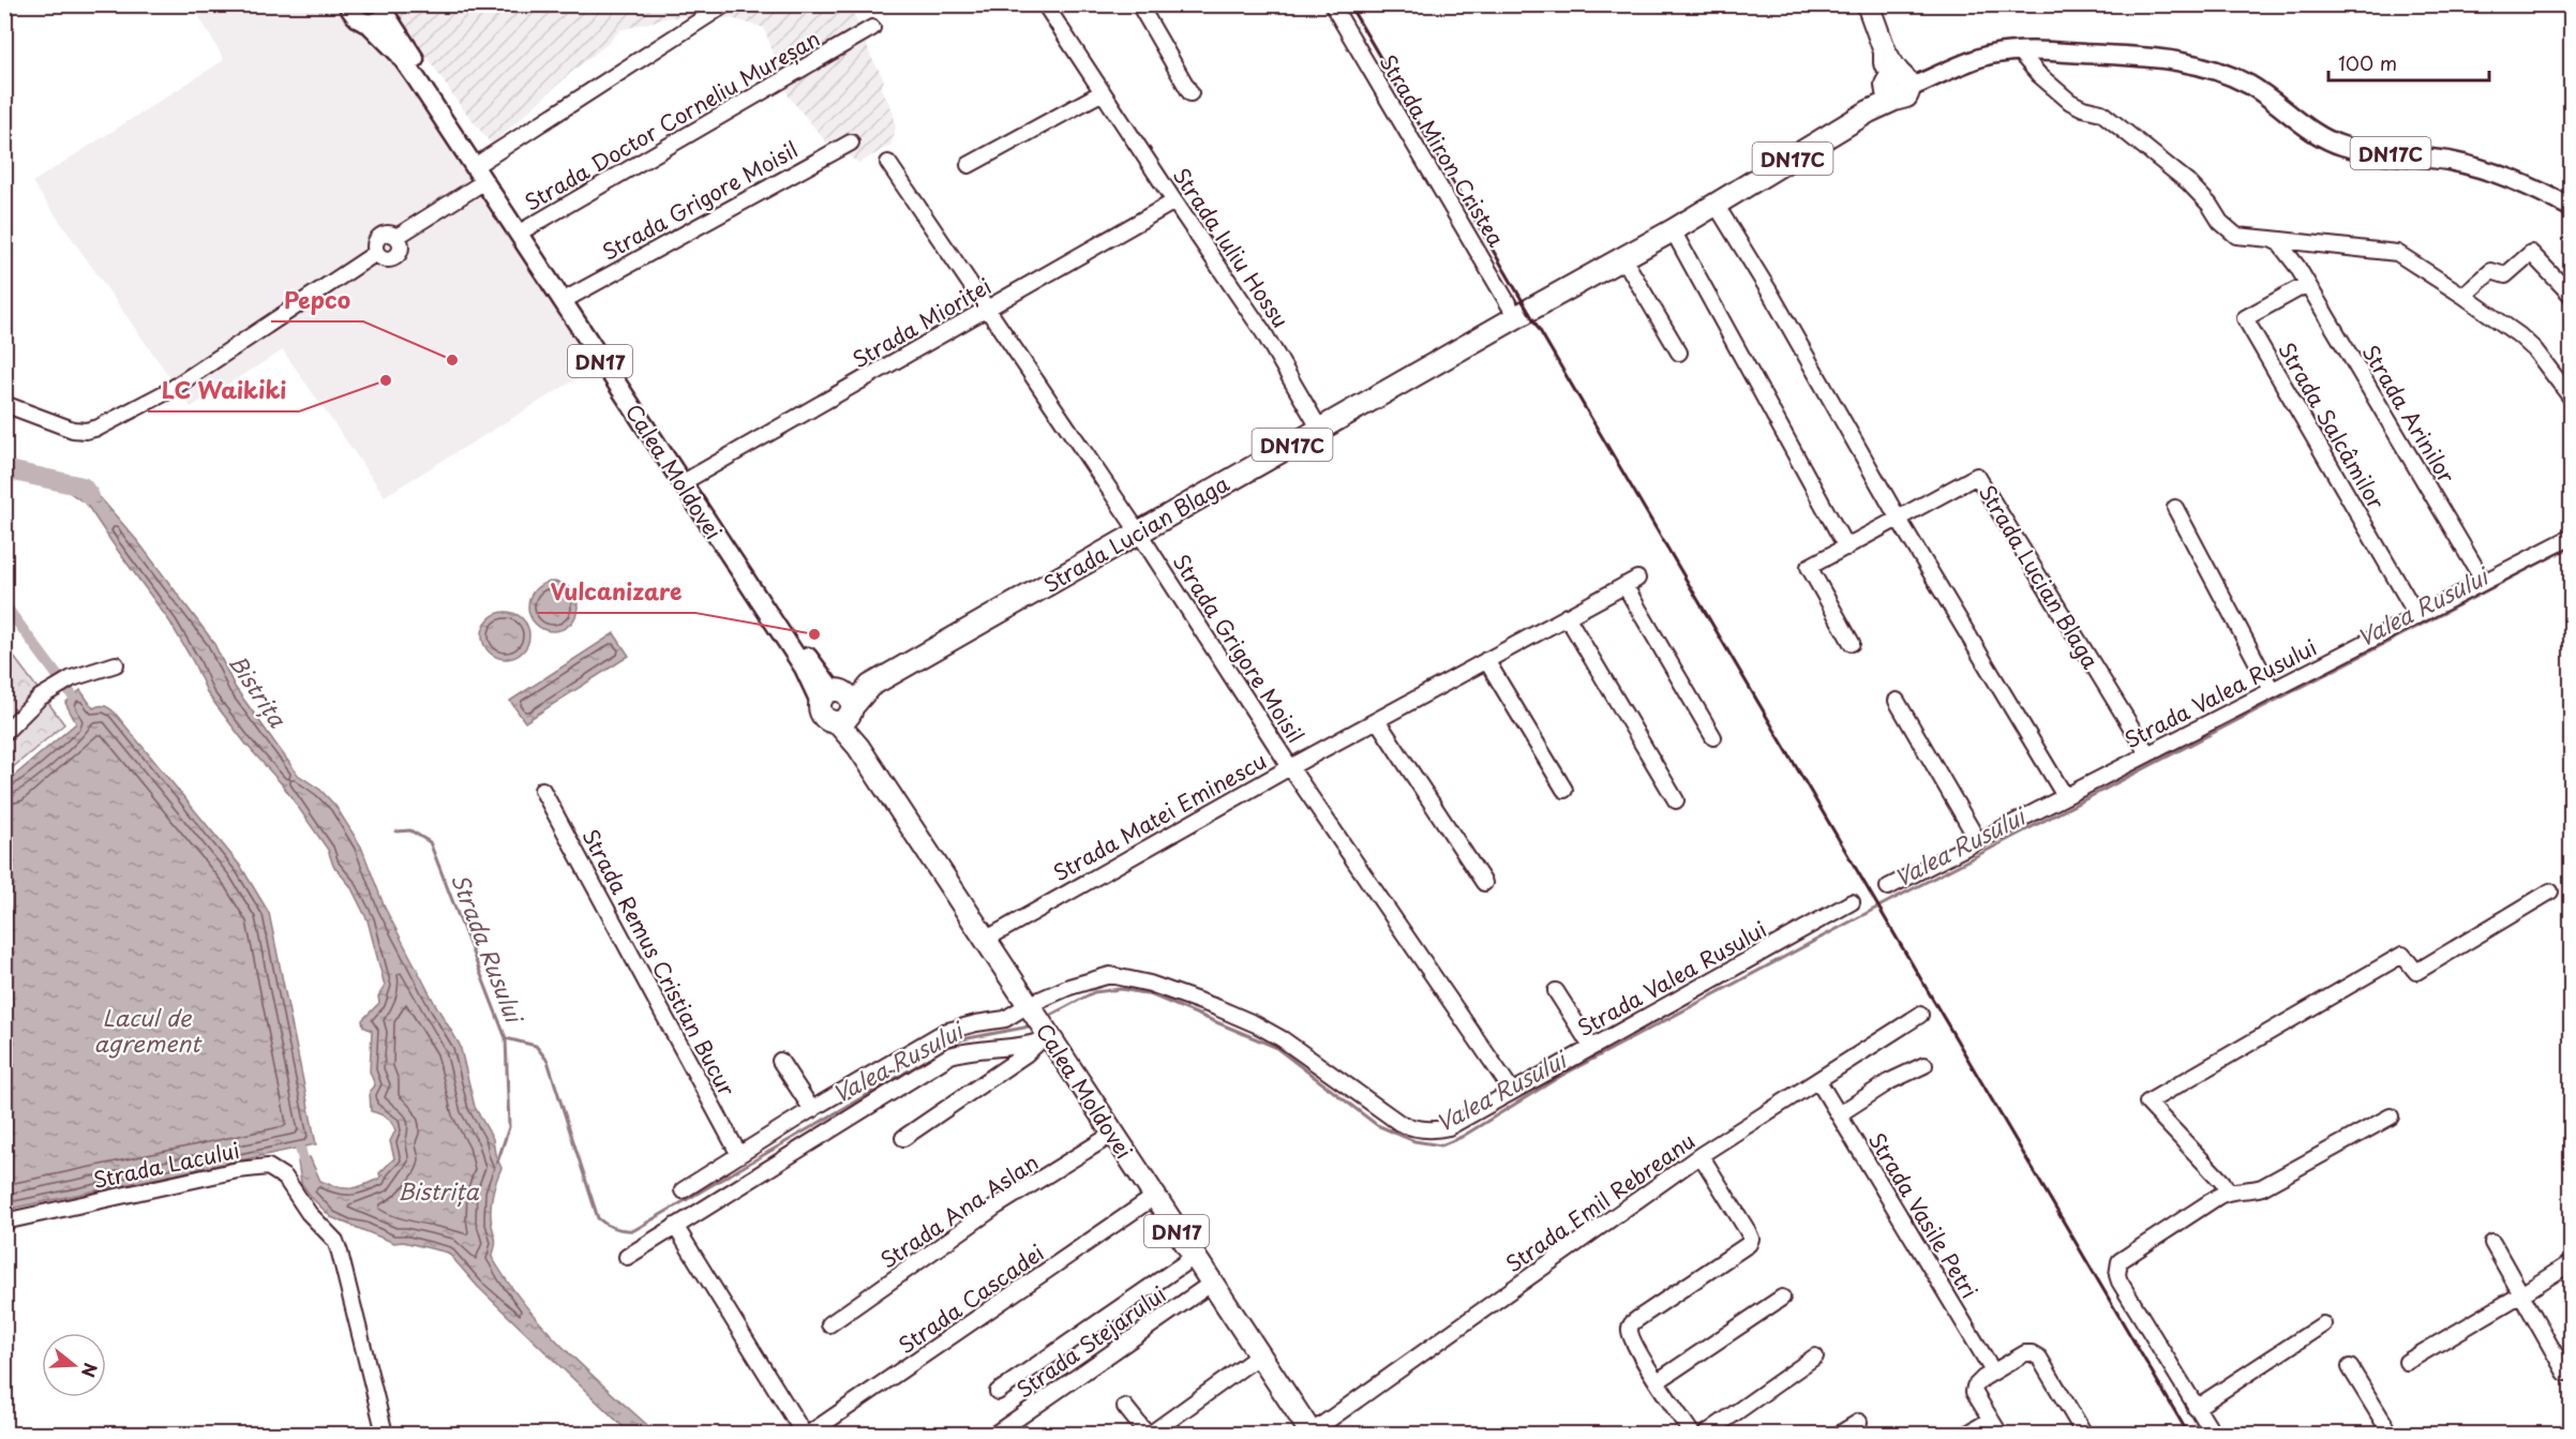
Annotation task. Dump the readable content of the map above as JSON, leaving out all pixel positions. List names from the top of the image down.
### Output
{
  "streets": {
    "highway": [
      "DN17C",
      "DN17",
      "Calea Moldovei",
      "Strada Lucian Blaga"
    ],
    "street": [
      "Strada Doctor Corneliu Mureșan",
      "Strada Miron Cristea",
      "Strada Grigore Moisil",
      "Strada Iuliu Hossu",
      "Strada Mioriței",
      "Strada Arinilor",
      "Strada Salcâmilor",
      "Strada Valea Rusului",
      "Strada Matei Eminescu",
      "Strada Remus Cristian Bucur",
      "Strada Lacului",
      "Strada Emil Rebreanu",
      "Strada Ana Aslan",
      "Strada Vasile Petri",
      "Strada Cascadei",
      "Strada Stejarului"
    ]
  },
  "crossings": [
    ["Strada Doctor Corneliu Mureșan", "Calea Moldovei"],
    ["Strada Miron Cristea", "Strada Lucian Blaga"],
    ["DN17C", "Strada Lucian Blaga"],
    ["Strada Grigore Moisil", "Strada Mioriței"],
    ["Strada Grigore Moisil", "Calea Moldovei"],
    ["Strada Grigore Moisil", "Strada Lucian Blaga"],
    ["Strada Grigore Moisil", "Strada Valea Rusului"],
    ["Strada Grigore Moisil", "Strada Matei Eminescu"],
    ["Strada Iuliu Hossu", "Strada Mioriței"],
    ["Strada Iuliu Hossu", "Strada Lucian Blaga"],
    ["Strada Mioriței", "Calea Moldovei"],
    ["Strada Arinilor", "Strada Salcâmilor"],
    ["Strada Arinilor", "Strada Valea Rusului"],
    ["Strada Salcâmilor", "Strada Valea Rusului"],
    ["Calea Moldovei", "Strada Lucian Blaga"],
    ["Calea Moldovei", "Strada Valea Rusului"],
    ["Calea Moldovei", "Strada Matei Eminescu"],
    ["Calea Moldovei", "Strada Emil Rebreanu"],
    ["Calea Moldovei", "Strada Ana Aslan"],
    ["Calea Moldovei", "Strada Cascadei"],
    ["Calea Moldovei", "Strada Stejarului"],
    ["Strada Lucian Blaga", "Strada Valea Rusului"],
    ["Strada Emil Rebreanu", "Strada Vasile Petri"]
  ],
  "water": [
    "Valea Rusului",
    "Bistrița",
    "Strada Rusului",
    "Lacul de agrement"
  ],
  "places": ["Pepco", "LC Waikiki", "Vulcanizare"],
  "scale_bar": "100 m",
  "north": "right"
}
